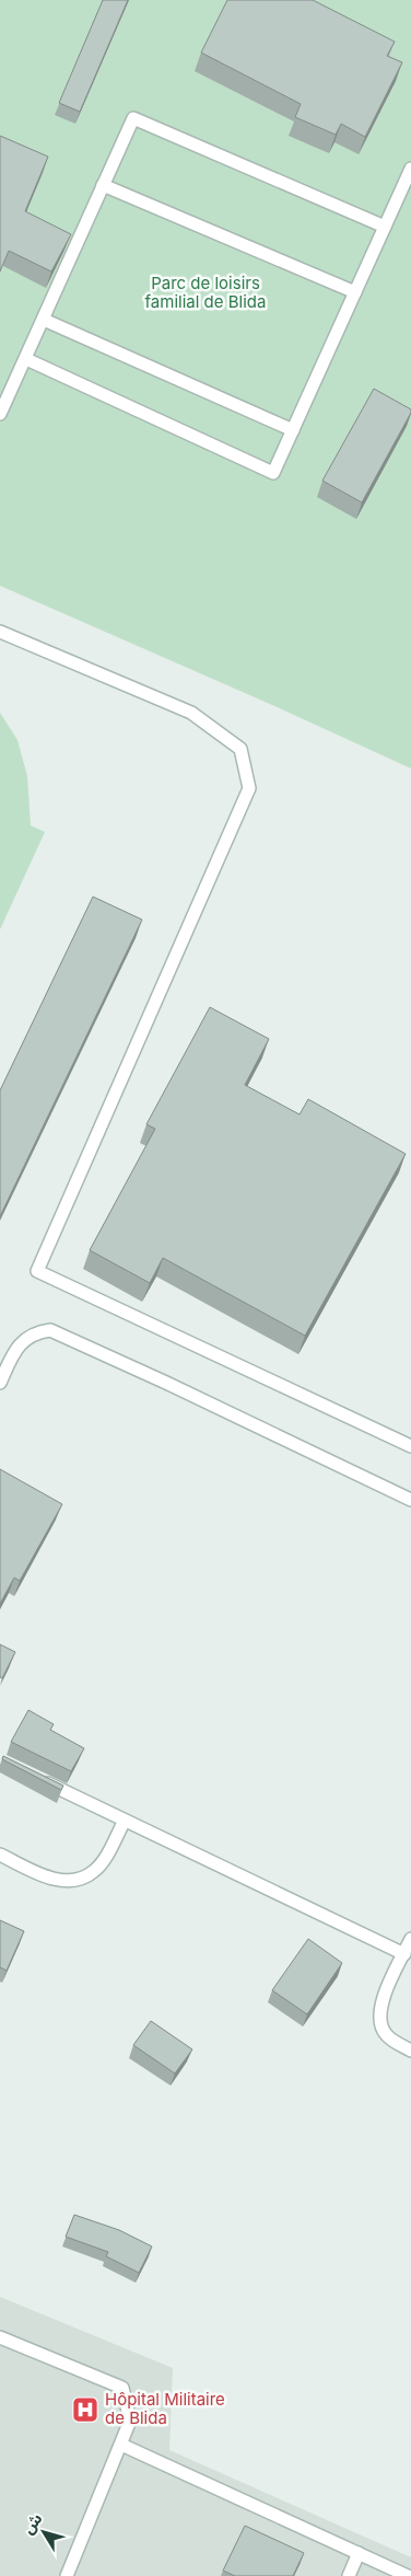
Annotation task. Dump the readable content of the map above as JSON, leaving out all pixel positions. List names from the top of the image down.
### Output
{
  "parks": ["Parc de loisirs familial de Blida"],
  "places": {
    "hospital": ["Hôpital Militaire de Blida"]
  },
  "north": "top left"
}
